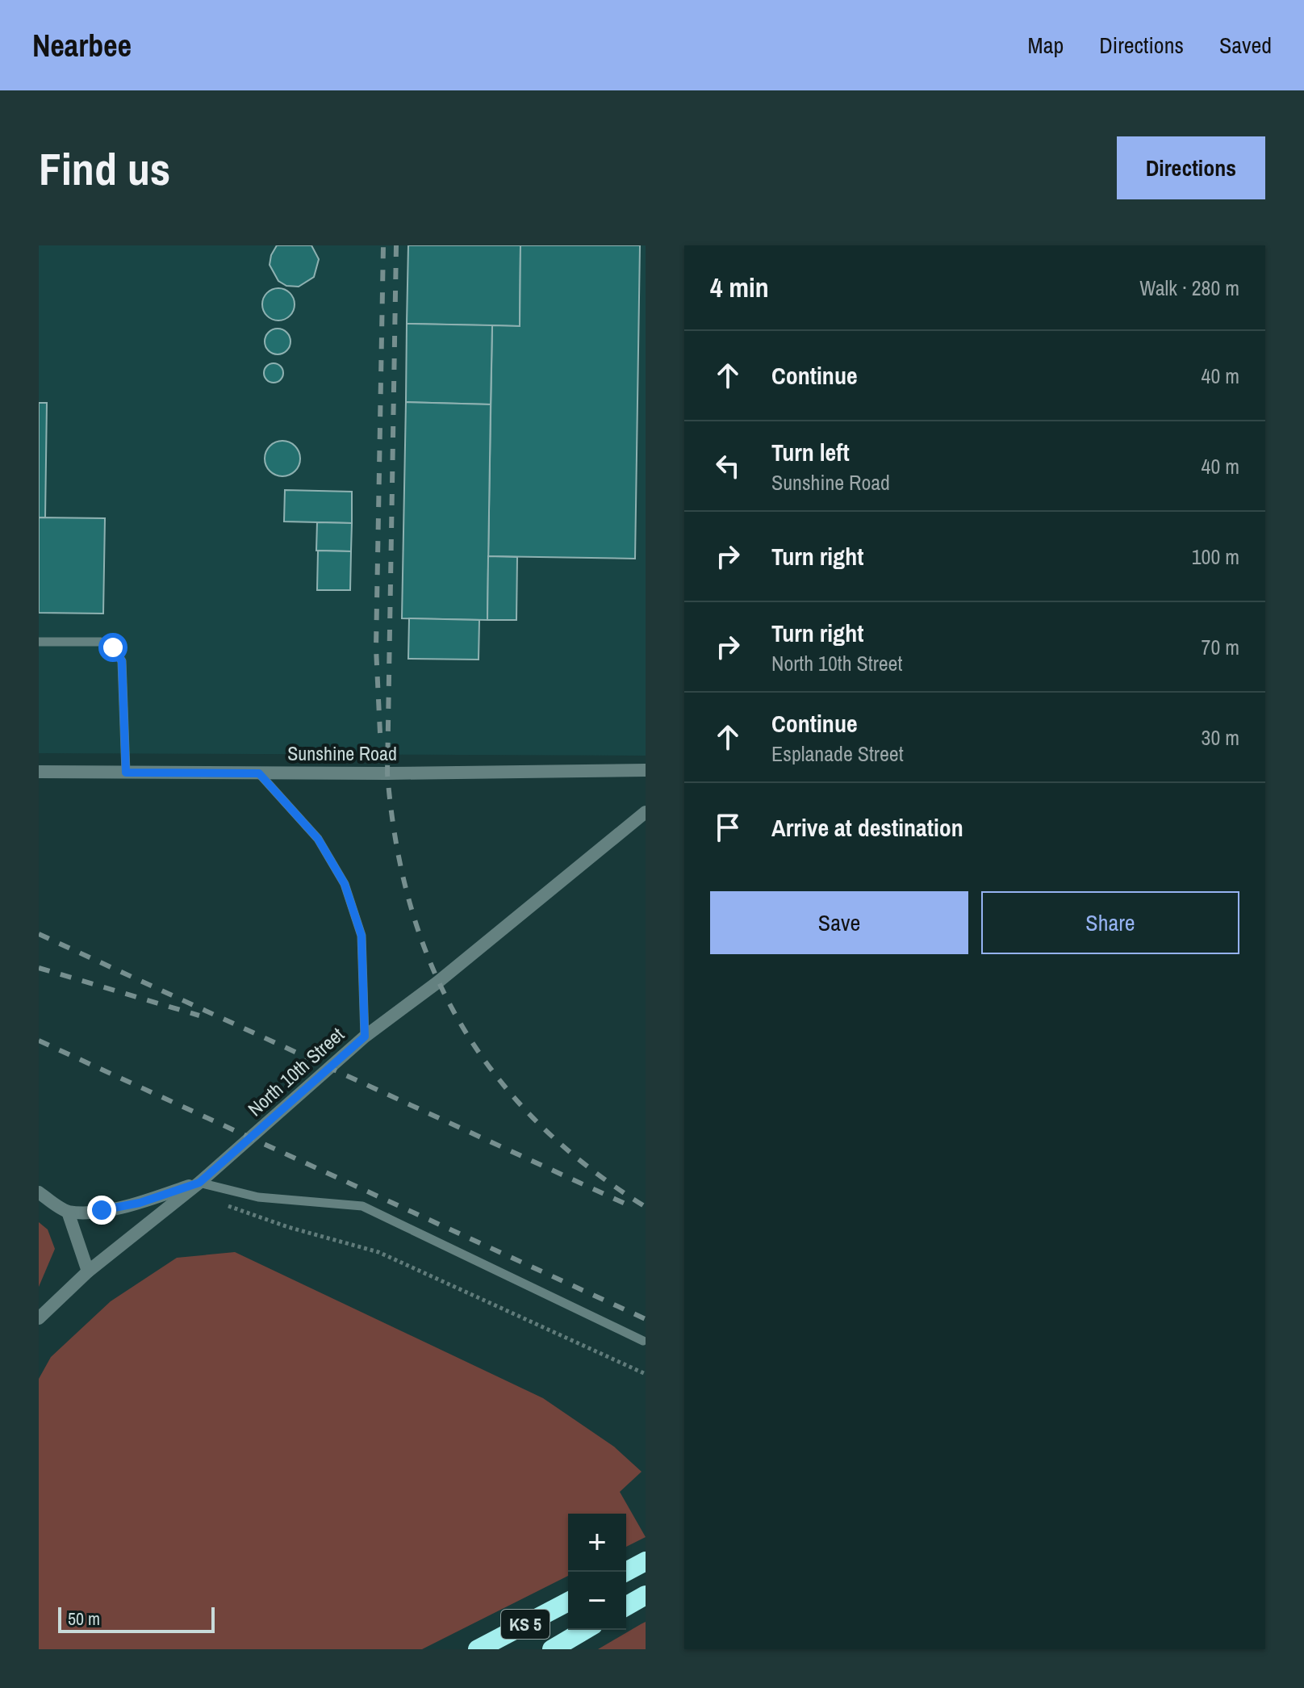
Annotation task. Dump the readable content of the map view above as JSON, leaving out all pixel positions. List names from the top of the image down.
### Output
{
  "streets": {
    "highway": ["KS 5"],
    "street": ["Sunshine Road", "North 10th Street"]
  },
  "scale_bar": "50 m",
  "page": {
    "header": "Nearbee",
    "nav": ["Map", "Directions", "Saved"],
    "buttons": [
      "Directions",
      ["Save", "Share"]
    ],
    "title": "Find us",
    "heading": ["4 min", "Walk · 280 m"],
    "list": [
      ["Continue", "40 m"],
      ["Turn left", "Sunshine Road", "40 m"],
      ["Turn right", "100 m"],
      ["Turn right", "North 10th Street", "70 m"],
      ["Continue", "Esplanade Street", "30 m"],
      "Arrive at destination"
    ],
    "map_buttons": ["+", "−"],
    "scale": "50 m"
  }
}
